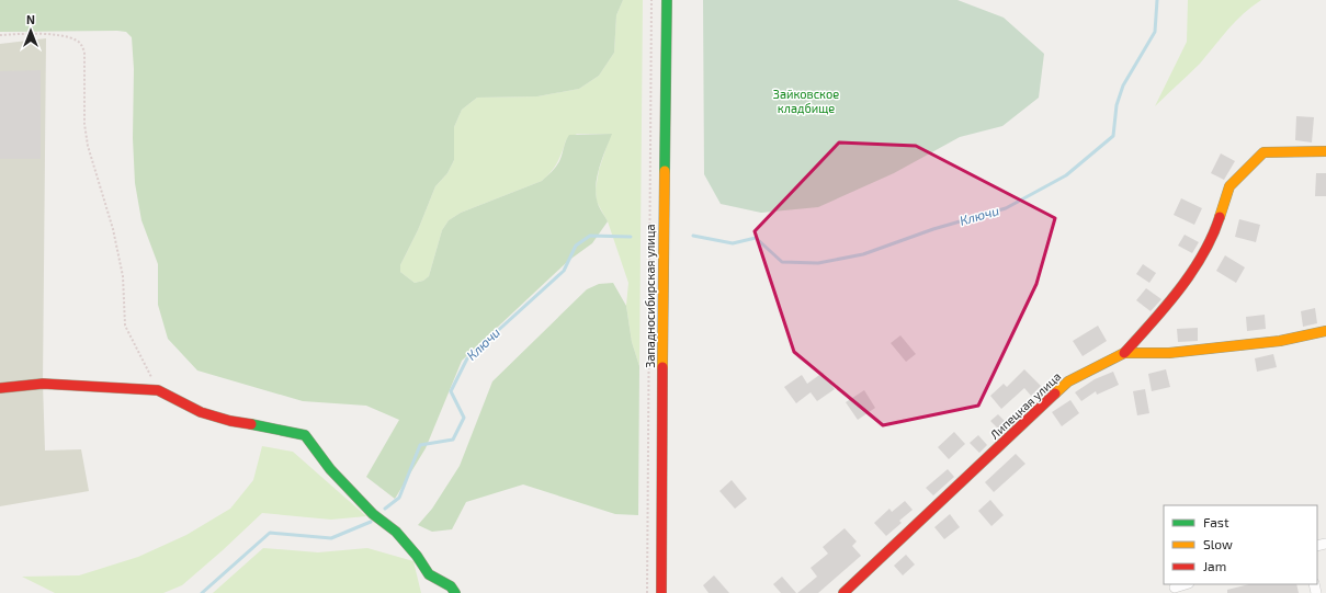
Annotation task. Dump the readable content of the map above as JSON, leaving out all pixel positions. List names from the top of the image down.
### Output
{
  "streets": {
    "street": ["Западносибирская улица", "Липецкая улица"]
  },
  "water": ["Ключи"],
  "parks": ["Зайковское кладбище"],
  "legend": ["Fast", "Slow", "Jam"],
  "north": "top"
}
